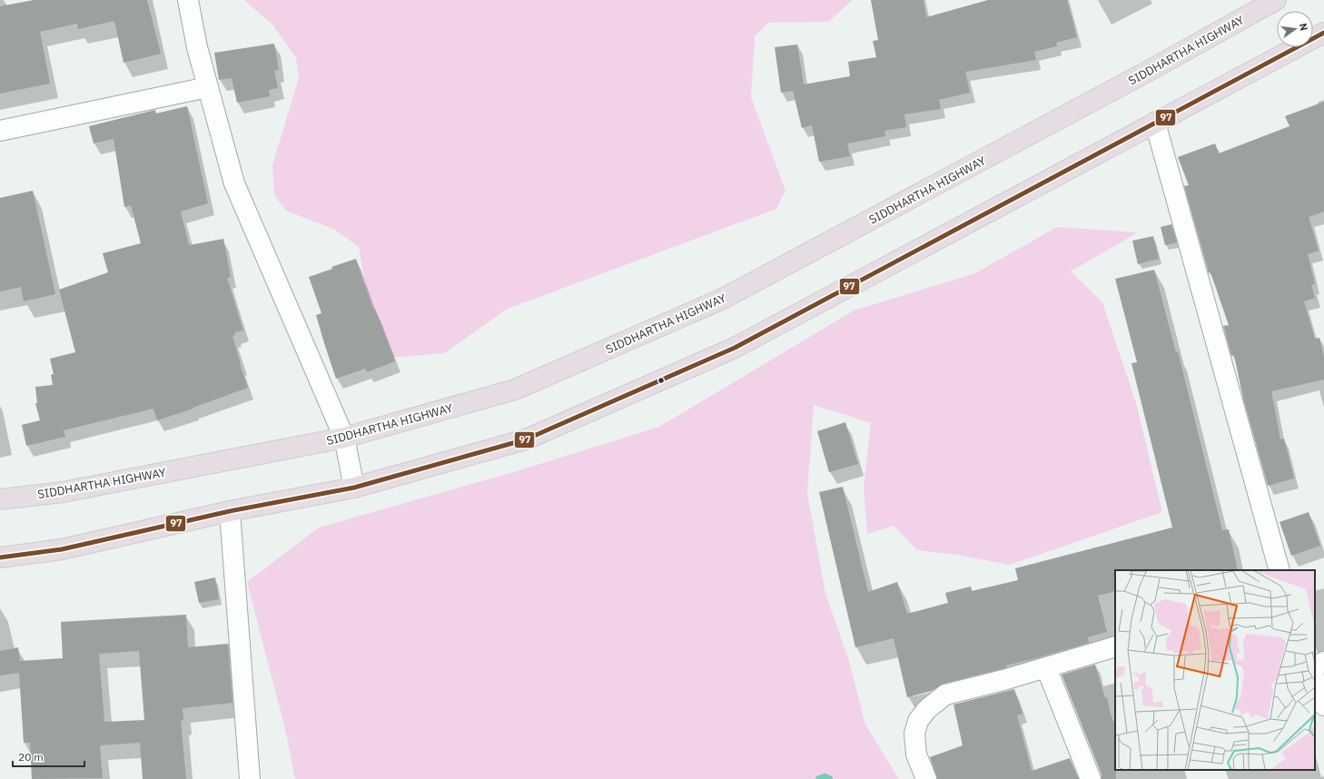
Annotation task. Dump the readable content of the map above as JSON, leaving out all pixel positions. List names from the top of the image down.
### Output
{
  "streets": {
    "highway": ["SIDDHARTHA HIGHWAY"]
  },
  "lines": ["transit line 97"],
  "scale_bar": "20 m",
  "north": "right"
}
